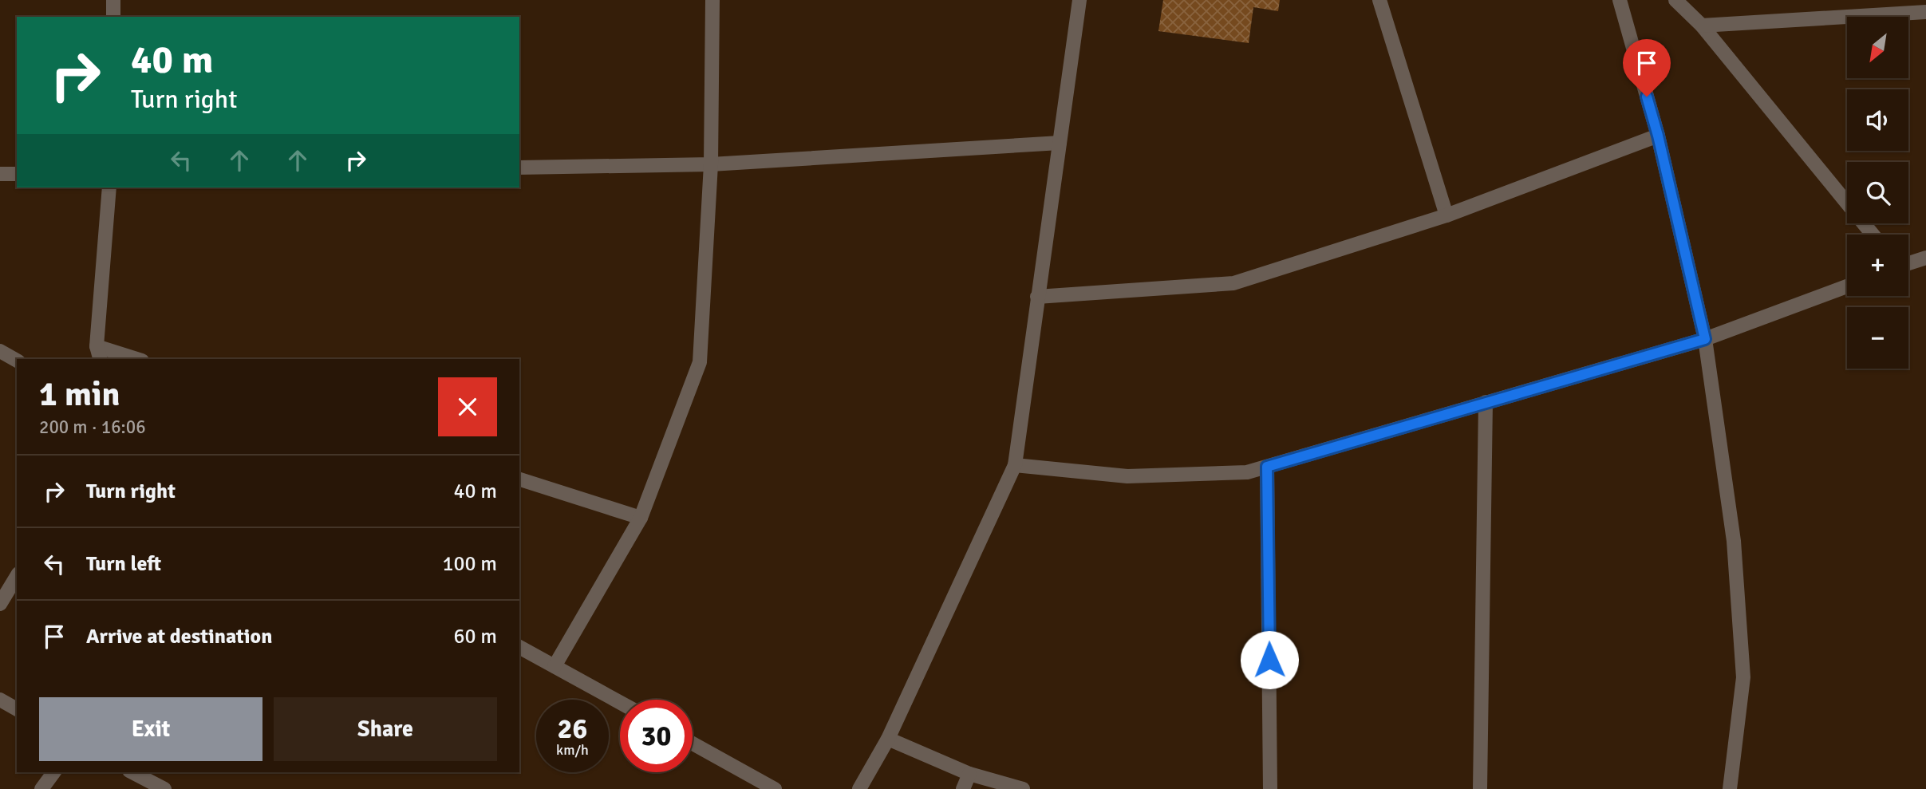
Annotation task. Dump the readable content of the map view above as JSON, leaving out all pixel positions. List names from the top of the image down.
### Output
{
  "north": "bottom left",
  "page": {
    "map_buttons": ["+", "−"],
    "turn": ["40 m", "Turn right"],
    "heading": ["1 min", "200 m · 16:06"],
    "list": [
      {
        "name": "Turn right",
        "value": "40 m"
      },
      {
        "name": "Turn left",
        "value": "100 m"
      },
      {
        "name": "Arrive at destination",
        "value": "60 m"
      }
    ],
    "buttons": ["Exit", "Share"],
    "speed": "26 km/h",
    "limit": "30"
  }
}
